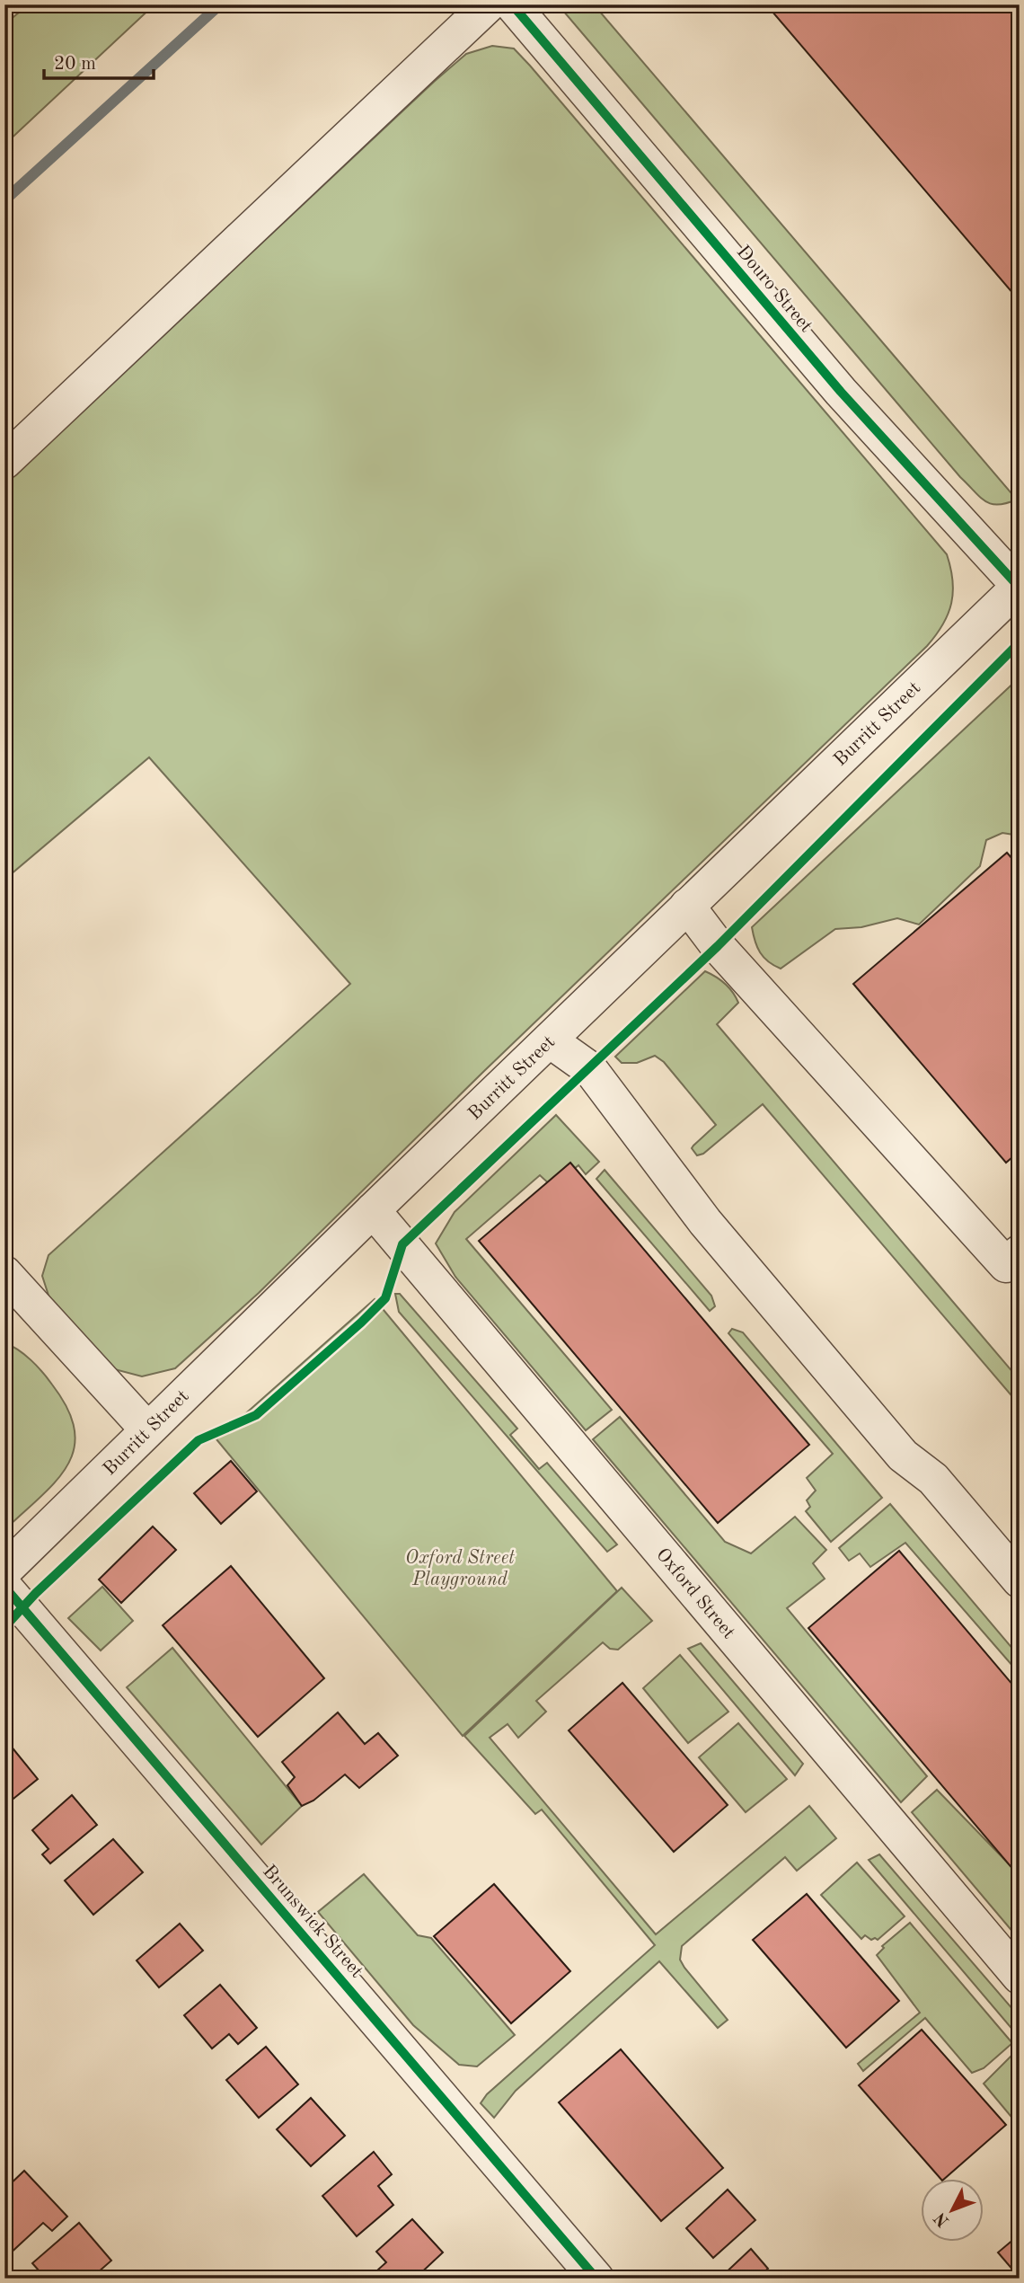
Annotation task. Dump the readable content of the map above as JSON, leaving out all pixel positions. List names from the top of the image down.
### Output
{
  "streets": {
    "street": [
      "Douro Street",
      "Burritt Street",
      "Oxford Street",
      "Brunswick Street"
    ]
  },
  "crossings": [
    ["Douro Street", "Burritt Street"],
    ["Burritt Street", "Oxford Street"]
  ],
  "parks": ["Oxford Street Playground"],
  "scale_bar": "20 m",
  "north": "bottom left"
}
